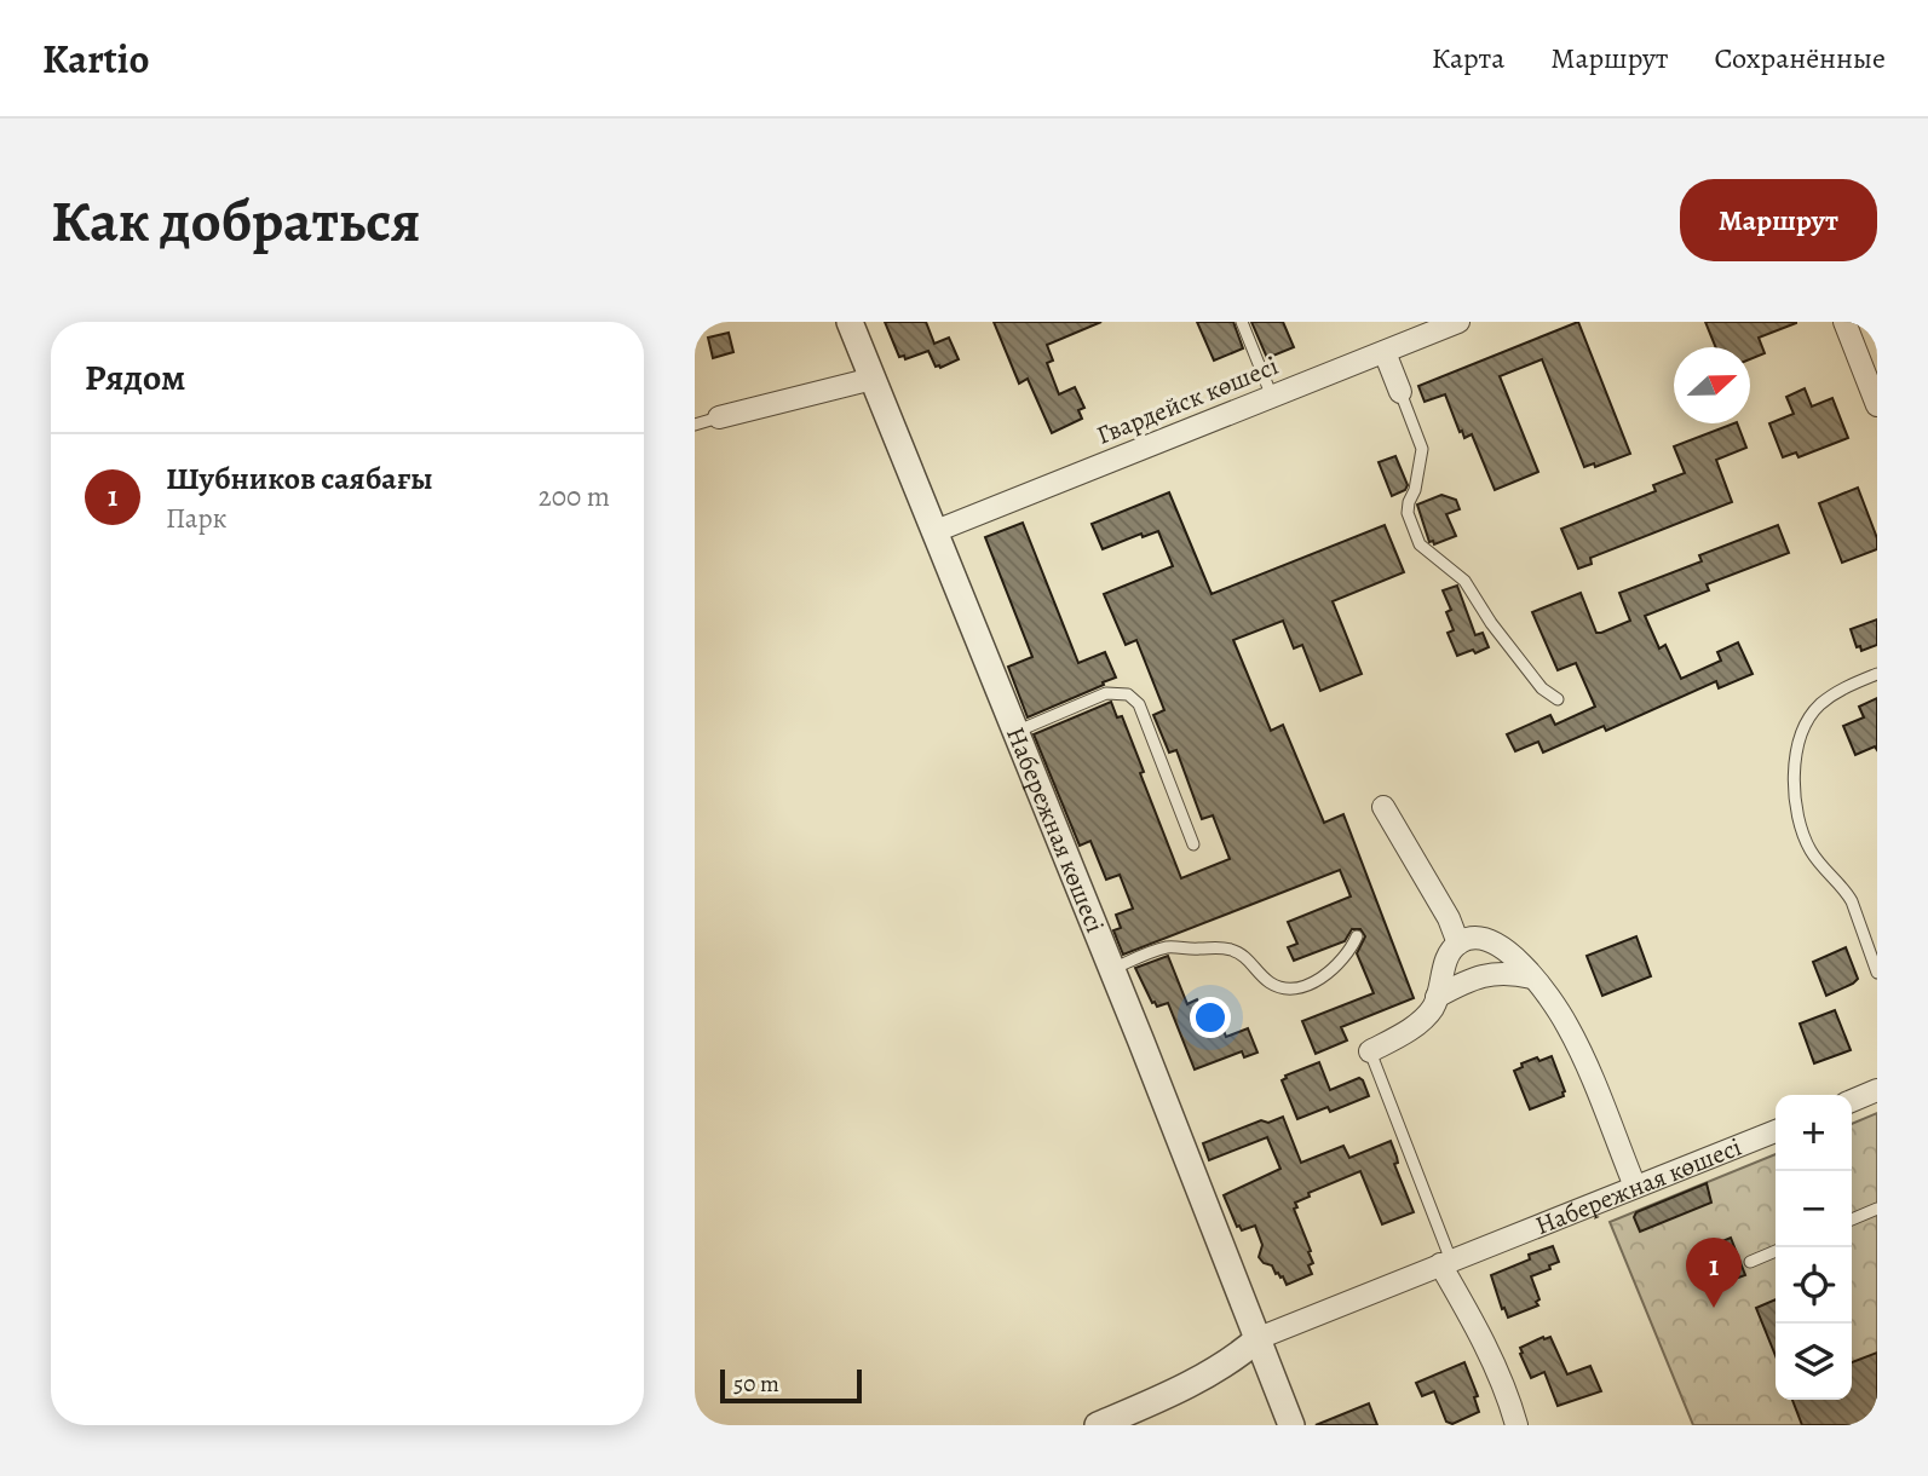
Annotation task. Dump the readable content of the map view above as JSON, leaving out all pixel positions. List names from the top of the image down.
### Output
{
  "streets": {
    "street": ["Гвардейск көшесі", "Набережная көшесі"]
  },
  "crossings": [
    ["Гвардейск көшесі", "Набережная көшесі"]
  ],
  "scale_bar": "50 m",
  "north": "right",
  "page": {
    "header": "Kartio",
    "nav": ["Карта", "Маршрут", "Сохранённые"],
    "buttons": "Маршрут",
    "title": "Как добраться",
    "heading": "Рядом",
    "list": [
      {
        "mark": "1",
        "name": "Шубников саябағы",
        "note": "Парк",
        "value": "200 m"
      }
    ],
    "map_buttons": ["+", "−"],
    "pins": "1",
    "scale": "50 m"
  }
}
